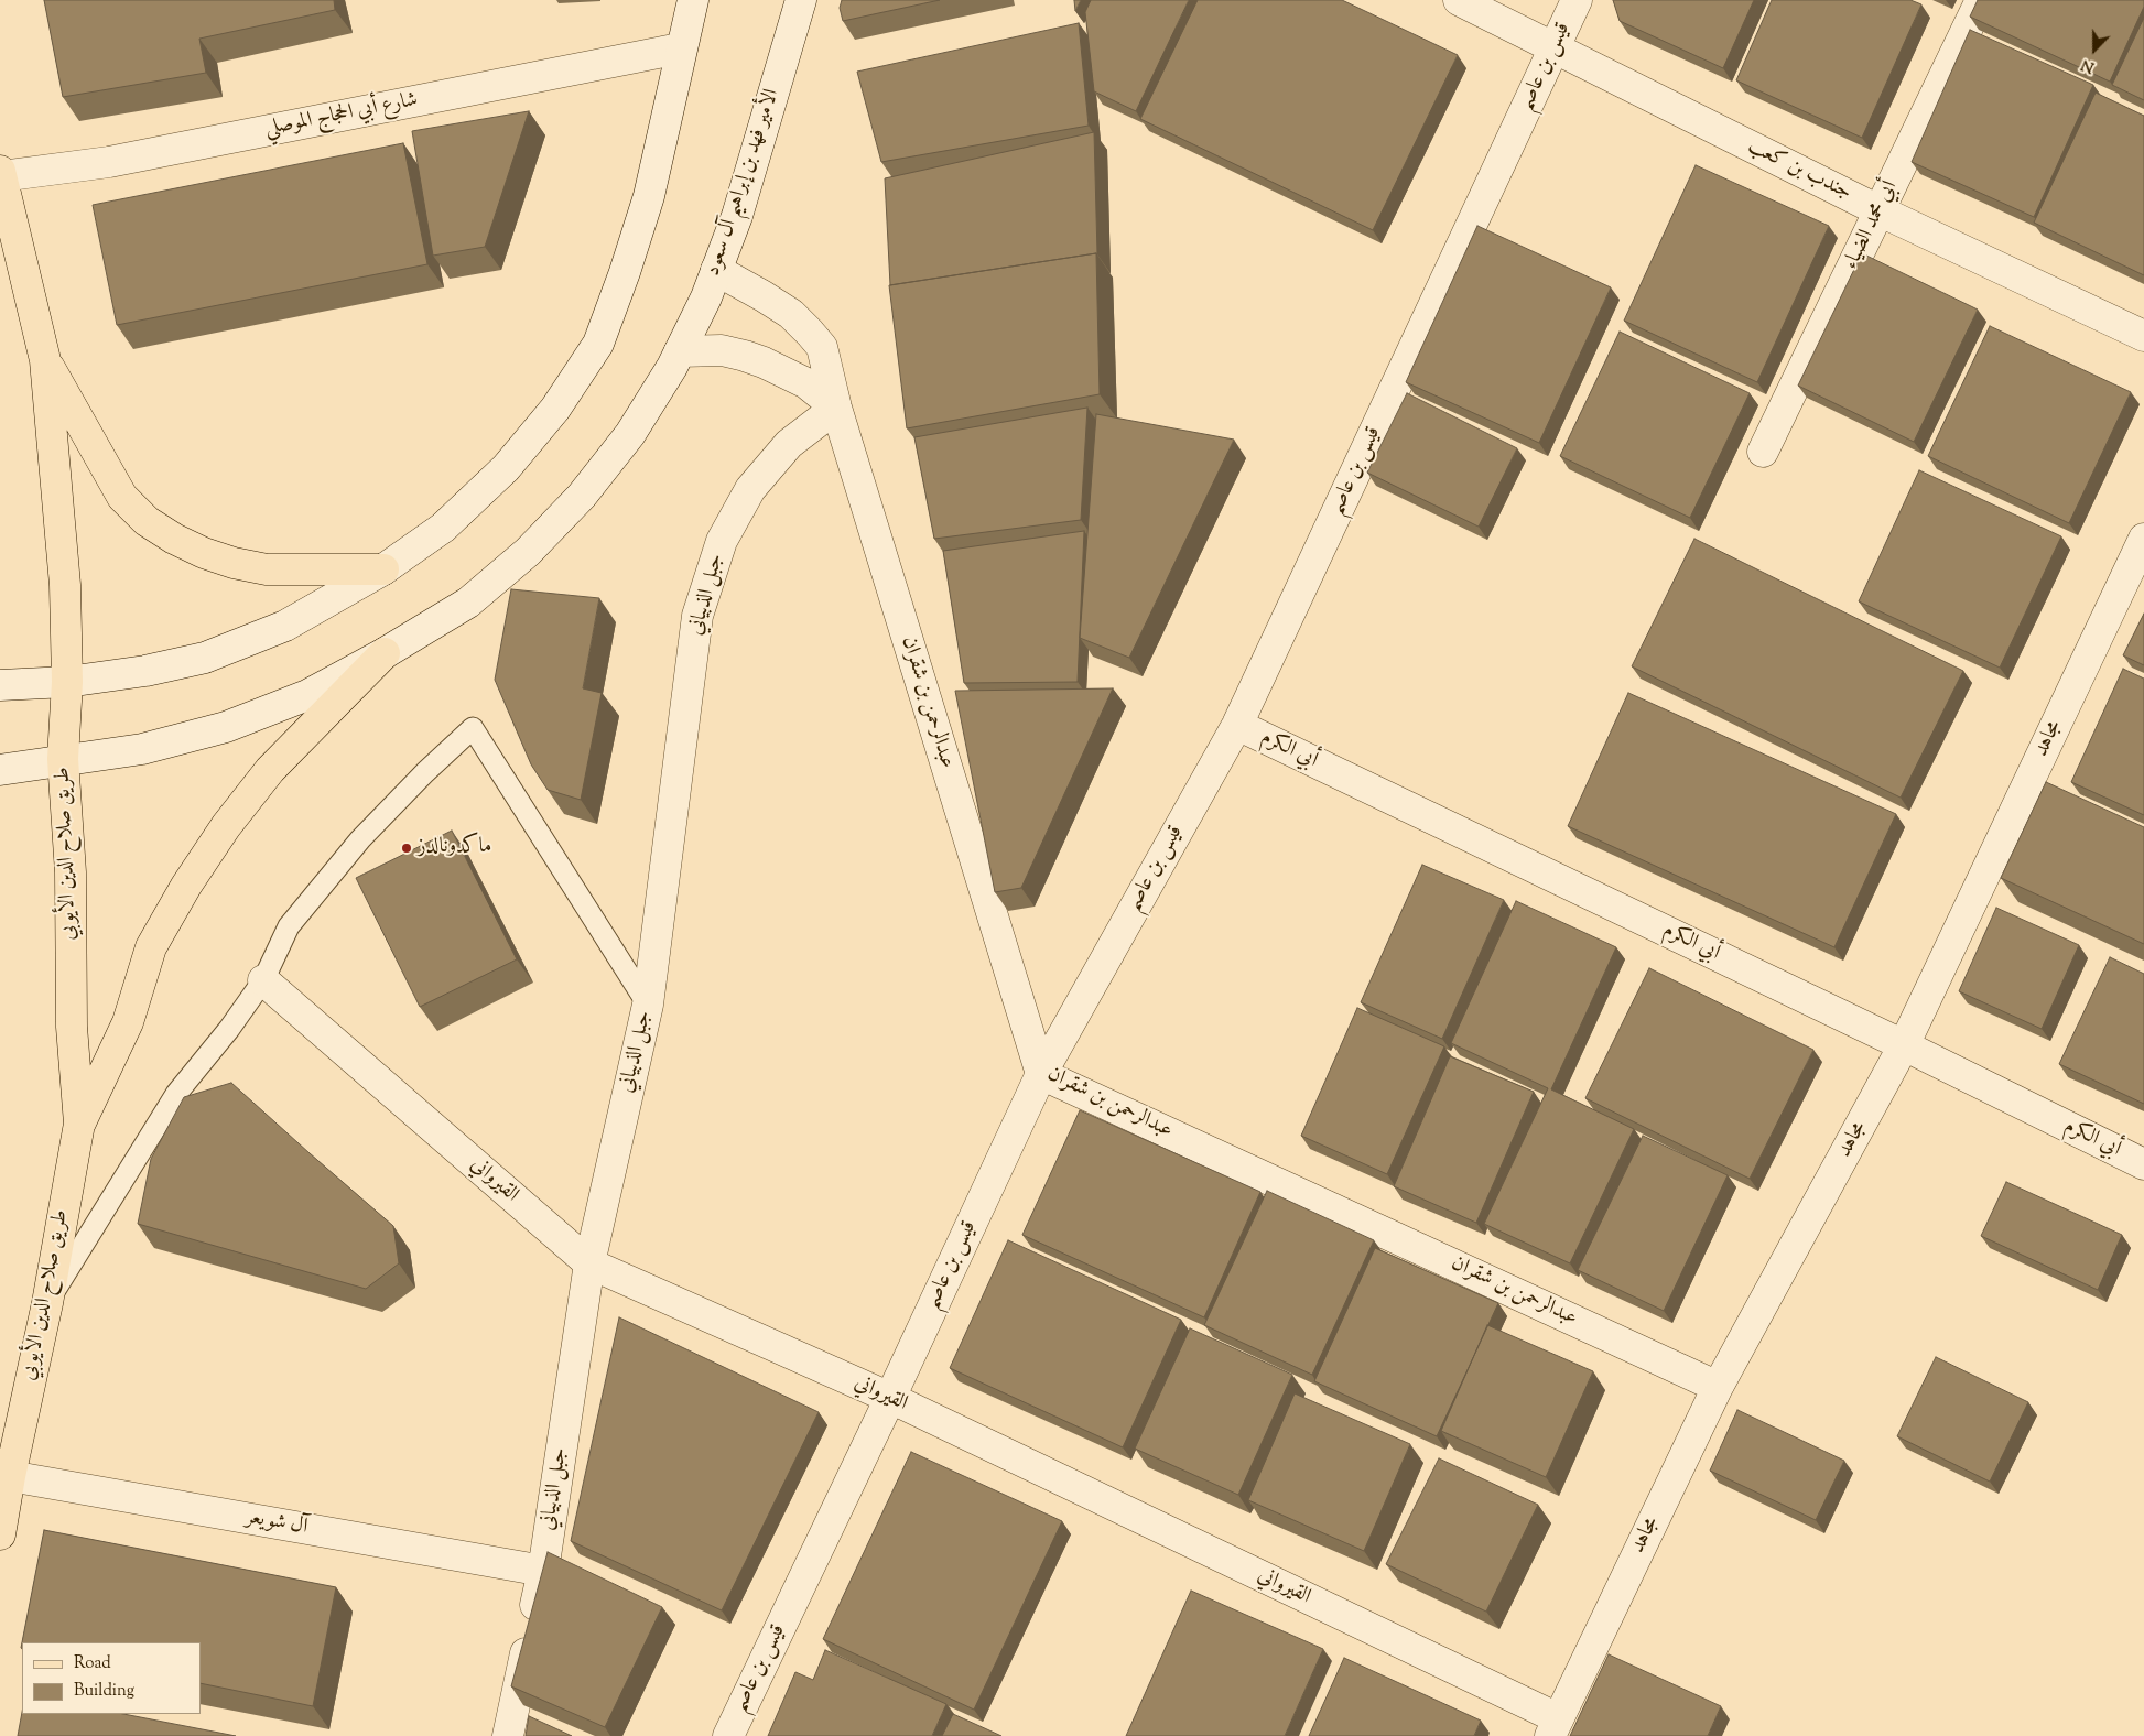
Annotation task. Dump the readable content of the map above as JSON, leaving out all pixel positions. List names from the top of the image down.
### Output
{
  "streets": {
    "main road": ["طريق صلاح الدين الأيوبي"],
    "street": [
      "قيس بن عاصم",
      "شارع أبي الحجاج الموصلي",
      "جندب بن كعب",
      "الأمير فهد بن إبراهيم آل سعود",
      "أبي محمد الضياء",
      "جبل الذبياني",
      "عبدالرحمن بن شقران",
      "مجاهد",
      "أبي الكرم",
      "القيرواني",
      "آل شويعر"
    ]
  },
  "crossings": [
    ["قيس بن عاصم", "جندب بن كعب"],
    ["قيس بن عاصم", "عبدالرحمن بن شقران"],
    ["قيس بن عاصم", "أبي الكرم"],
    ["قيس بن عاصم", "القيرواني"],
    ["شارع أبي الحجاج الموصلي", "طريق صلاح الدين الأيوبي"],
    ["جندب بن كعب", "أبي محمد الضياء"],
    ["الأمير فهد بن إبراهيم آل سعود", "عبدالرحمن بن شقران"],
    ["الأمير فهد بن إبراهيم آل سعود", "طريق صلاح الدين الأيوبي"],
    ["جبل الذبياني", "عبدالرحمن بن شقران"],
    ["جبل الذبياني", "القيرواني"],
    ["جبل الذبياني", "آل شويعر"],
    ["عبدالرحمن بن شقران", "مجاهد"],
    ["مجاهد", "أبي الكرم"],
    ["مجاهد", "القيرواني"],
    ["طريق صلاح الدين الأيوبي", "آل شويعر"]
  ],
  "places": ["ماكدونالدز"],
  "legend": ["Road", "Building"],
  "north": "bottom"
}
